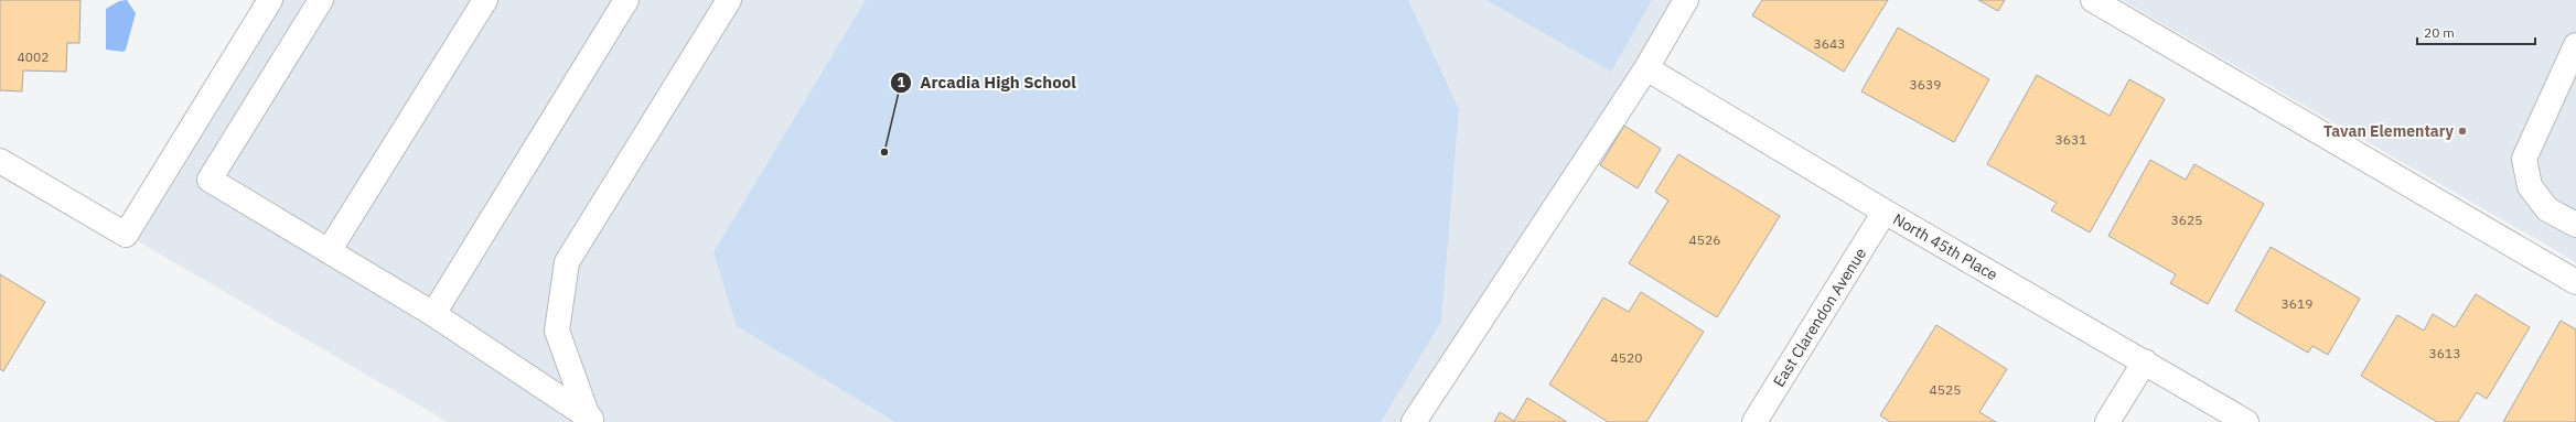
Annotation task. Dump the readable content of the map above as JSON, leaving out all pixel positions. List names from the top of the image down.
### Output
{
  "streets": {
    "street": ["North 45th Place", "East Clarendon Avenue"]
  },
  "crossings": [
    ["North 45th Place", "East Clarendon Avenue"]
  ],
  "places": ["Tavan Elementary", "Arcadia High School"],
  "house_numbers": [
    "3643",
    "4002",
    "3639",
    "3631",
    "3625",
    "4526",
    "3619",
    "3613",
    "4520",
    "4525"
  ],
  "scale_bar": "20 m"
}
